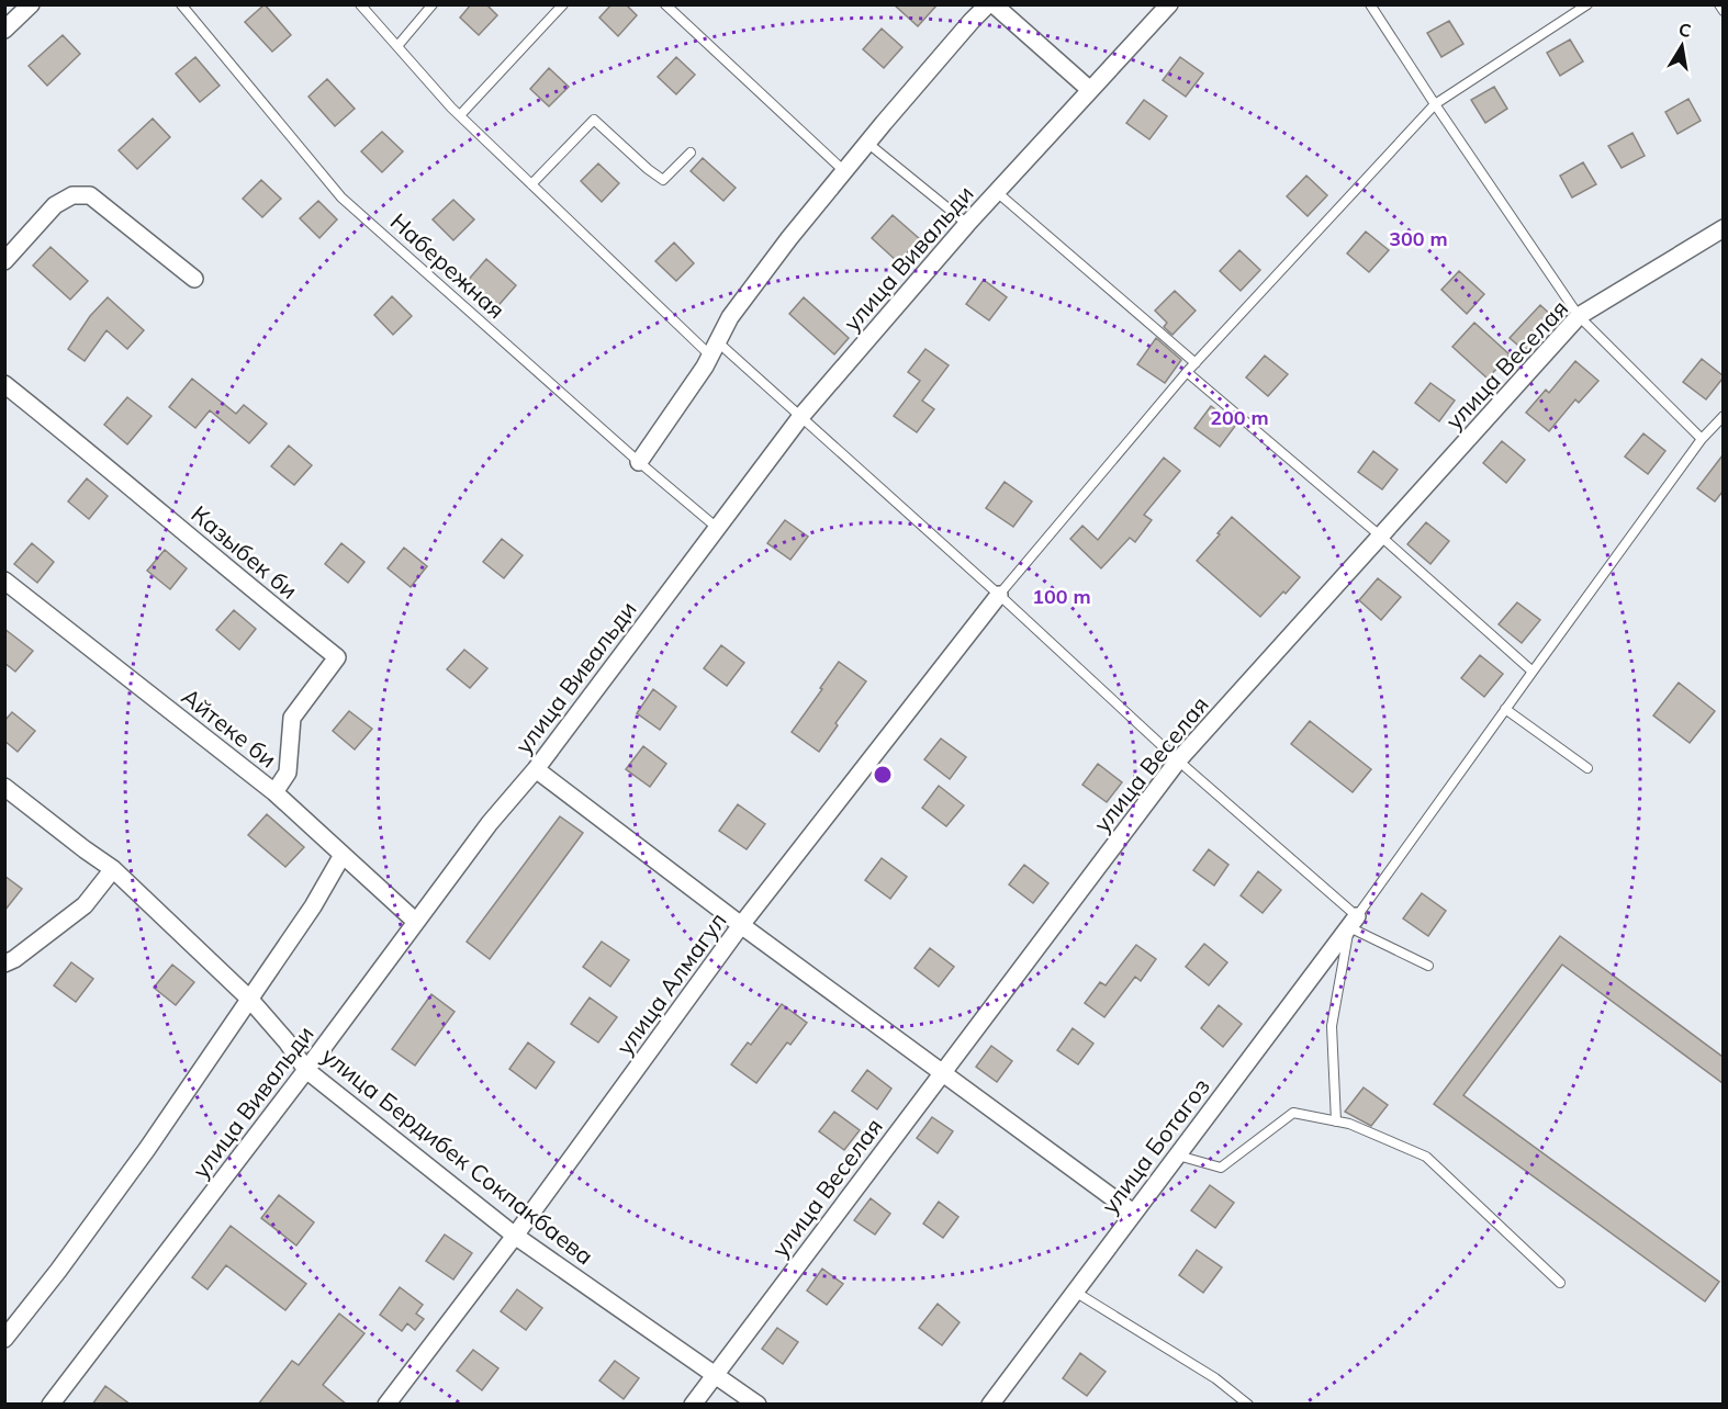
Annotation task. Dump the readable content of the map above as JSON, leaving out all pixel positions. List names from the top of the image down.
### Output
{
  "streets": {
    "street": [
      "улица Вивальди",
      "улица Веселая",
      "Казыбек би",
      "Айтеке би",
      "улица Алмагул",
      "улица Ботагоз",
      "улица Бердибек Сокпакбаева"
    ],
    "lane": ["Набережная"]
  },
  "crossings": [
    ["улица Вивальди", "Набережная"],
    ["улица Вивальди", "Айтеке би"],
    ["улица Вивальди", "улица Бердибек Сокпакбаева"],
    ["улица Веселая", "улица Бердибек Сокпакбаева"],
    ["Казыбек би", "Айтеке би"],
    ["улица Алмагул", "улица Бердибек Сокпакбаева"]
  ],
  "north": "top",
  "rings": ["300 m", "200 m", "100 m"]
}
